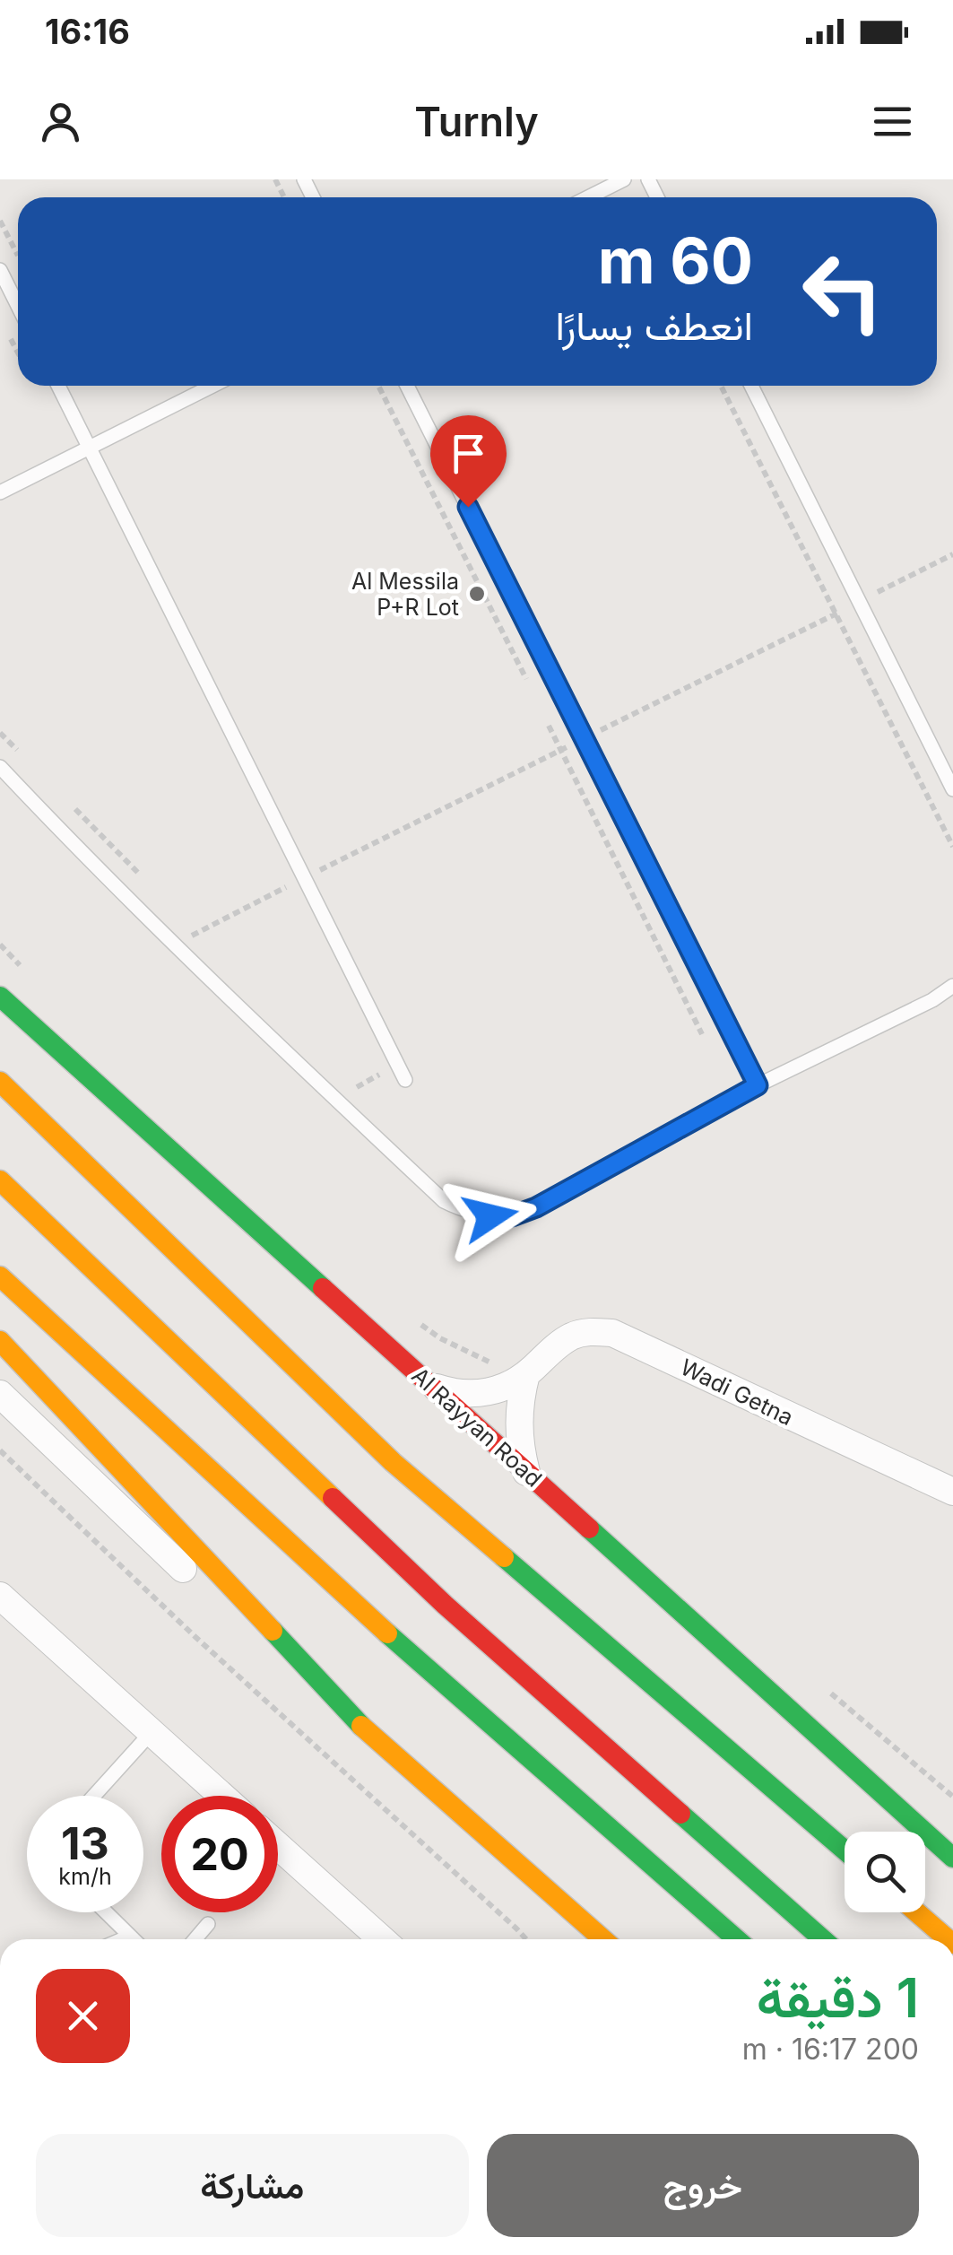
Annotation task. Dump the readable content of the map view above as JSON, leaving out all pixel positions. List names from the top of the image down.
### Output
{
  "streets": {
    "main road": ["Al Rayyan Road"],
    "street": ["Wadi Getna"]
  },
  "crossings": [
    ["Wadi Getna", "Al Rayyan Road"]
  ],
  "places": ["Al Messila P+R Lot"],
  "page": {
    "status": "16:16",
    "header": "Turnly",
    "turn": ["60 m", "انعطف يسارًا"],
    "speed": "13 km/h",
    "limit": "20",
    "heading": ["1 دقيقة", "200 m · 16:17"],
    "buttons": ["خروج", "مشاركة"]
  }
}
